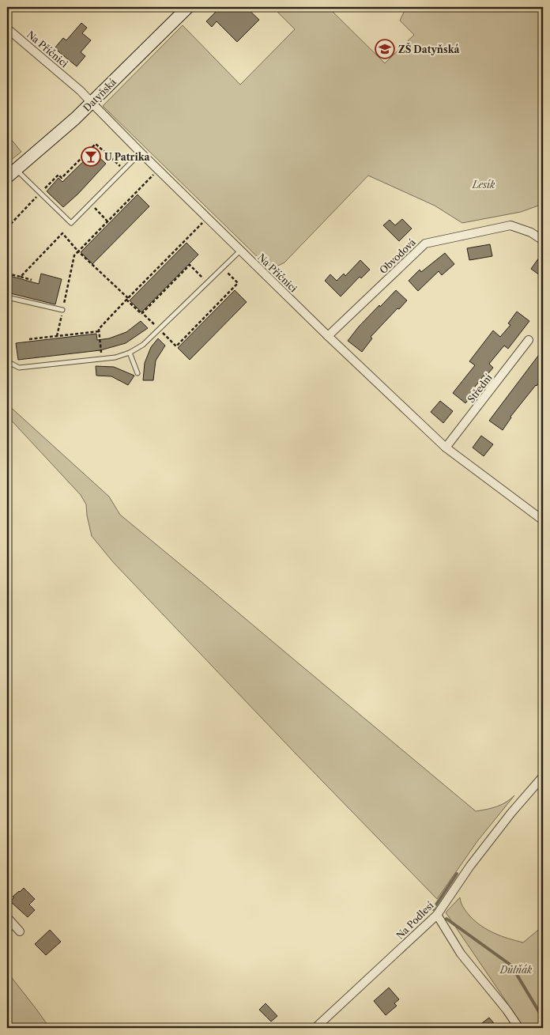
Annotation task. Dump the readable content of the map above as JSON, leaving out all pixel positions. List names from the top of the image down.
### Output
{
  "streets": {
    "main road": ["Datyňská"],
    "street": [
      "Na Příčnici",
      "Obvodová",
      "Střední",
      "Na Podlesí"
    ]
  },
  "crossings": [
    ["Na Příčnici", "Datyňská"],
    ["Na Příčnici", "Obvodová"],
    ["Na Příčnici", "Střední"]
  ],
  "parks": ["Lesík", "Důlňák"],
  "places": {
    "school or university": ["ZŠ Datyňská"],
    "bar": ["U Patrika"]
  }
}
